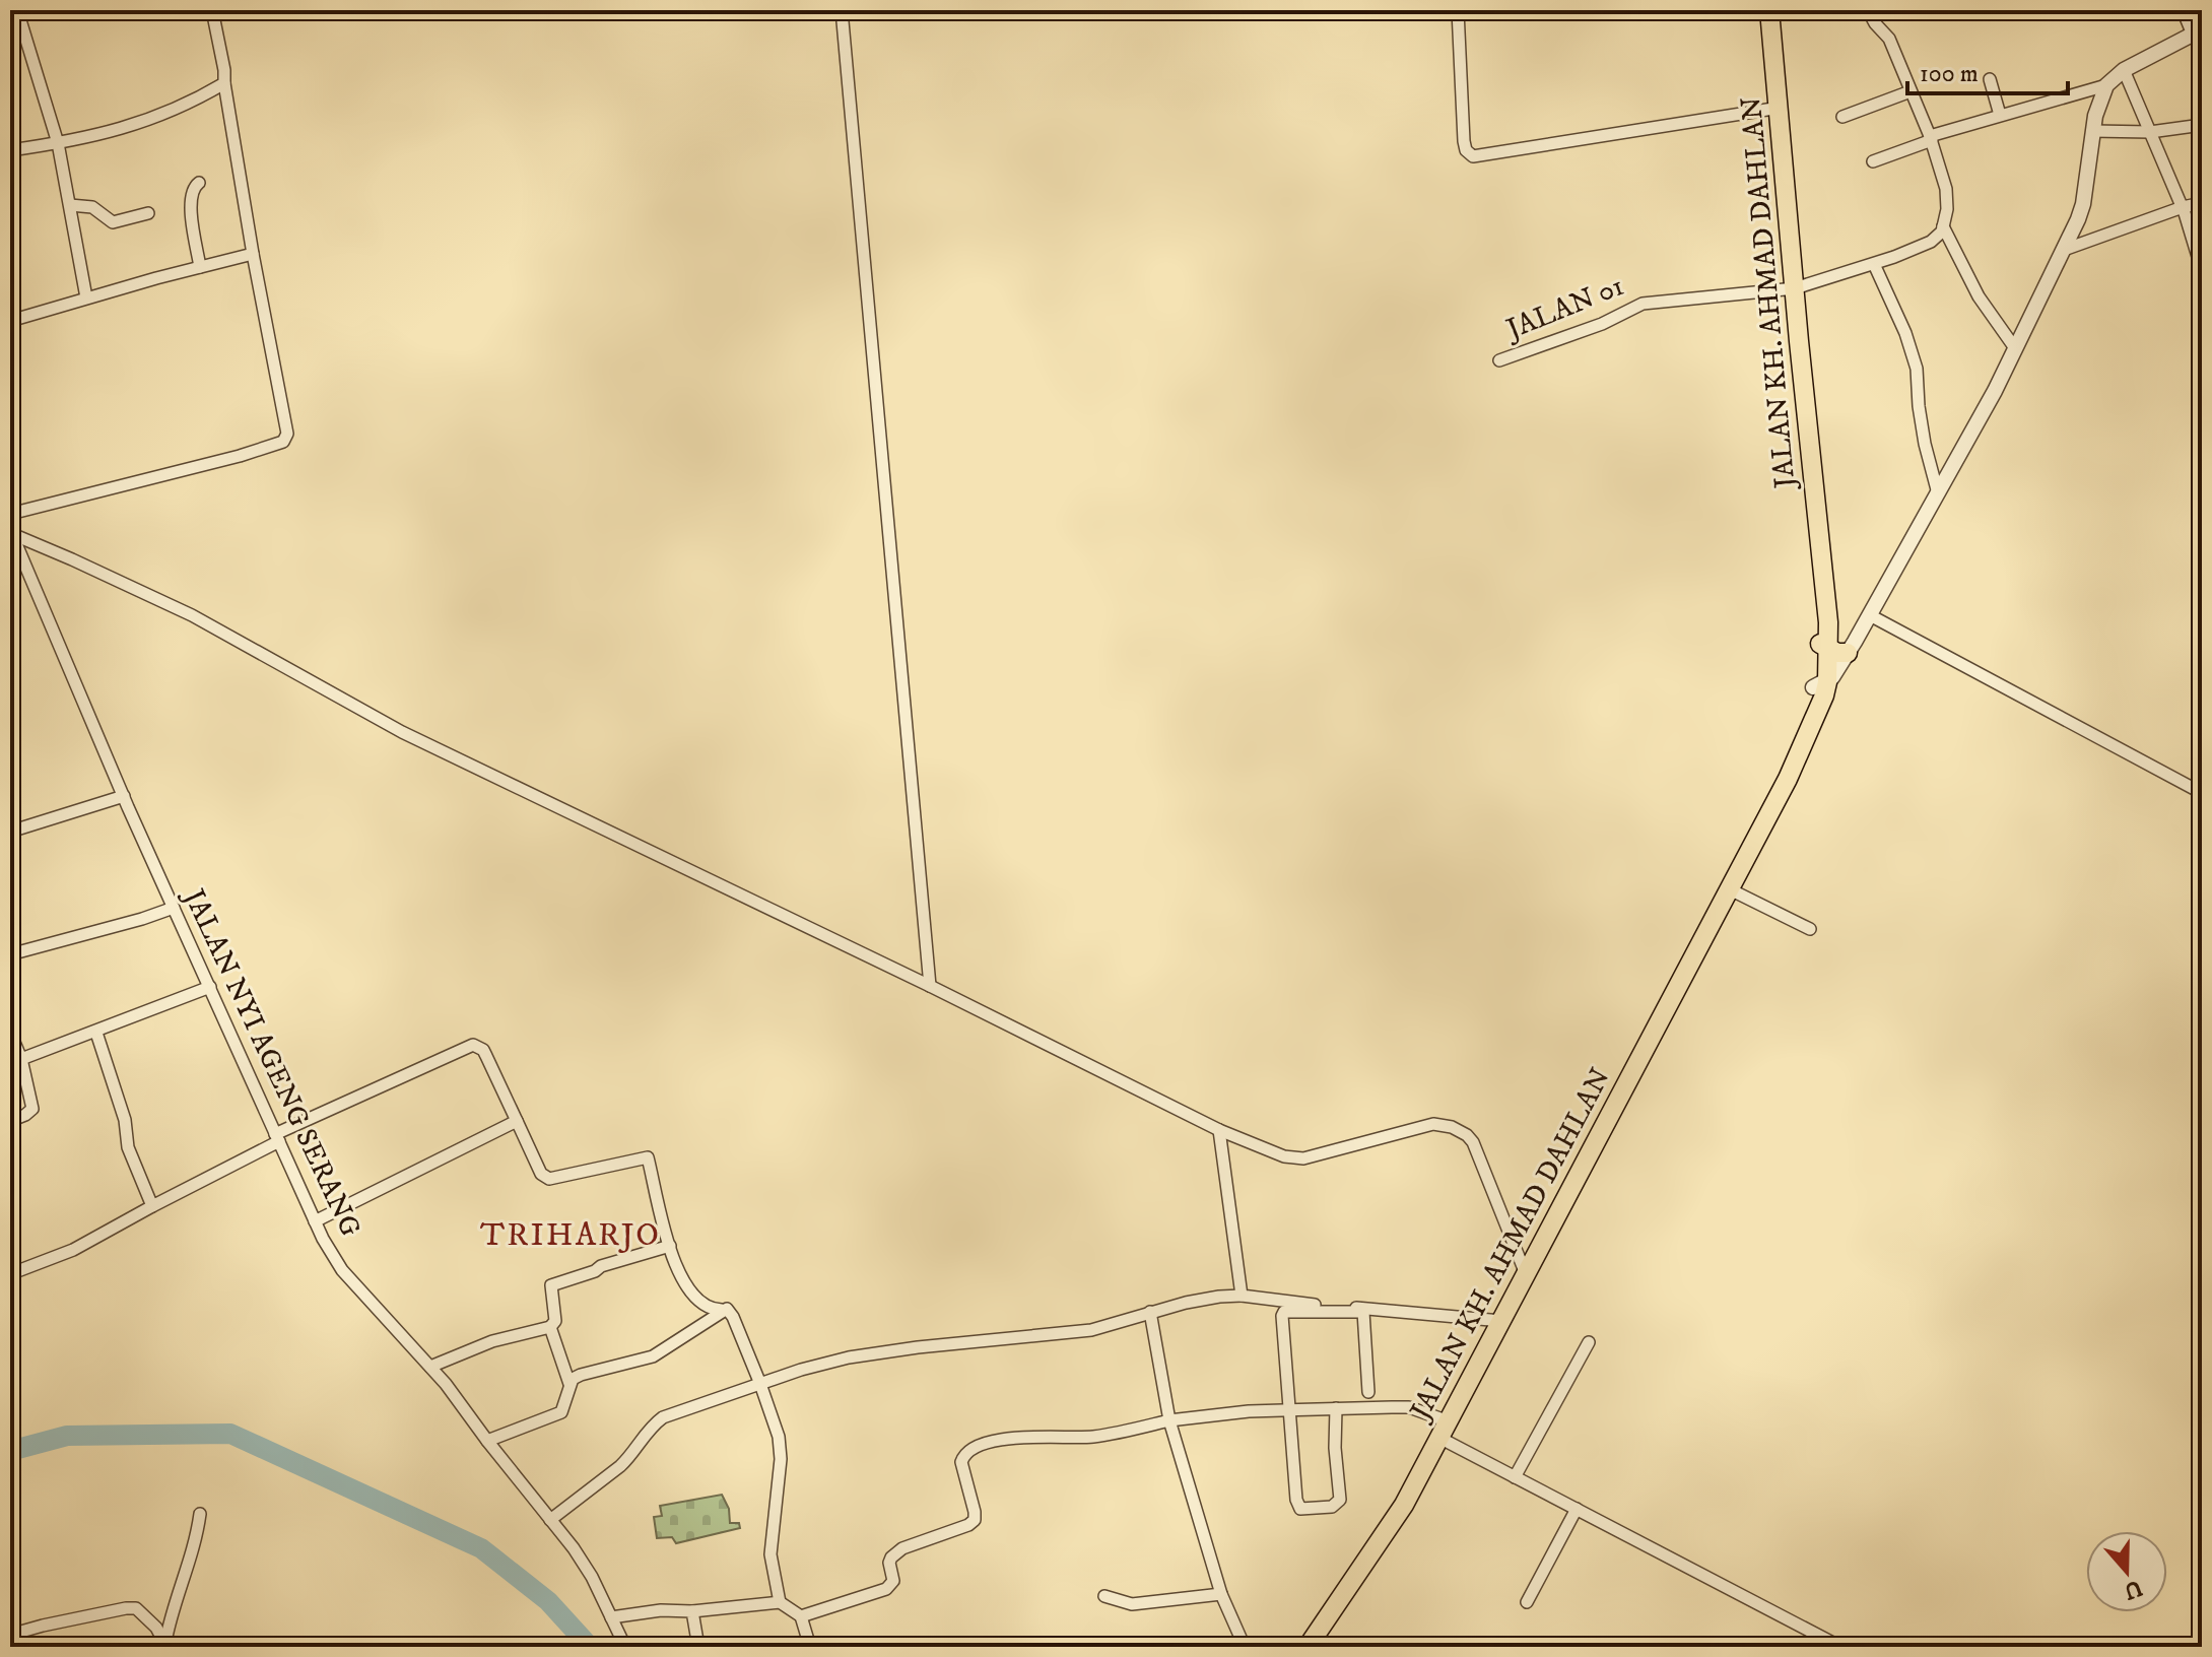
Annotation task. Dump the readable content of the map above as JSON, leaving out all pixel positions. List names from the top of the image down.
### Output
{
  "streets": {
    "highway": ["JALAN KH. AHMAD DAHLAN"],
    "street": ["JALAN 01", "JALAN NYI AGENG SERANG"]
  },
  "crossings": [
    ["JALAN KH. AHMAD DAHLAN", "JALAN 01"]
  ],
  "districts": ["TRIHARJO"],
  "scale_bar": "100 m",
  "north": "bottom"
}
